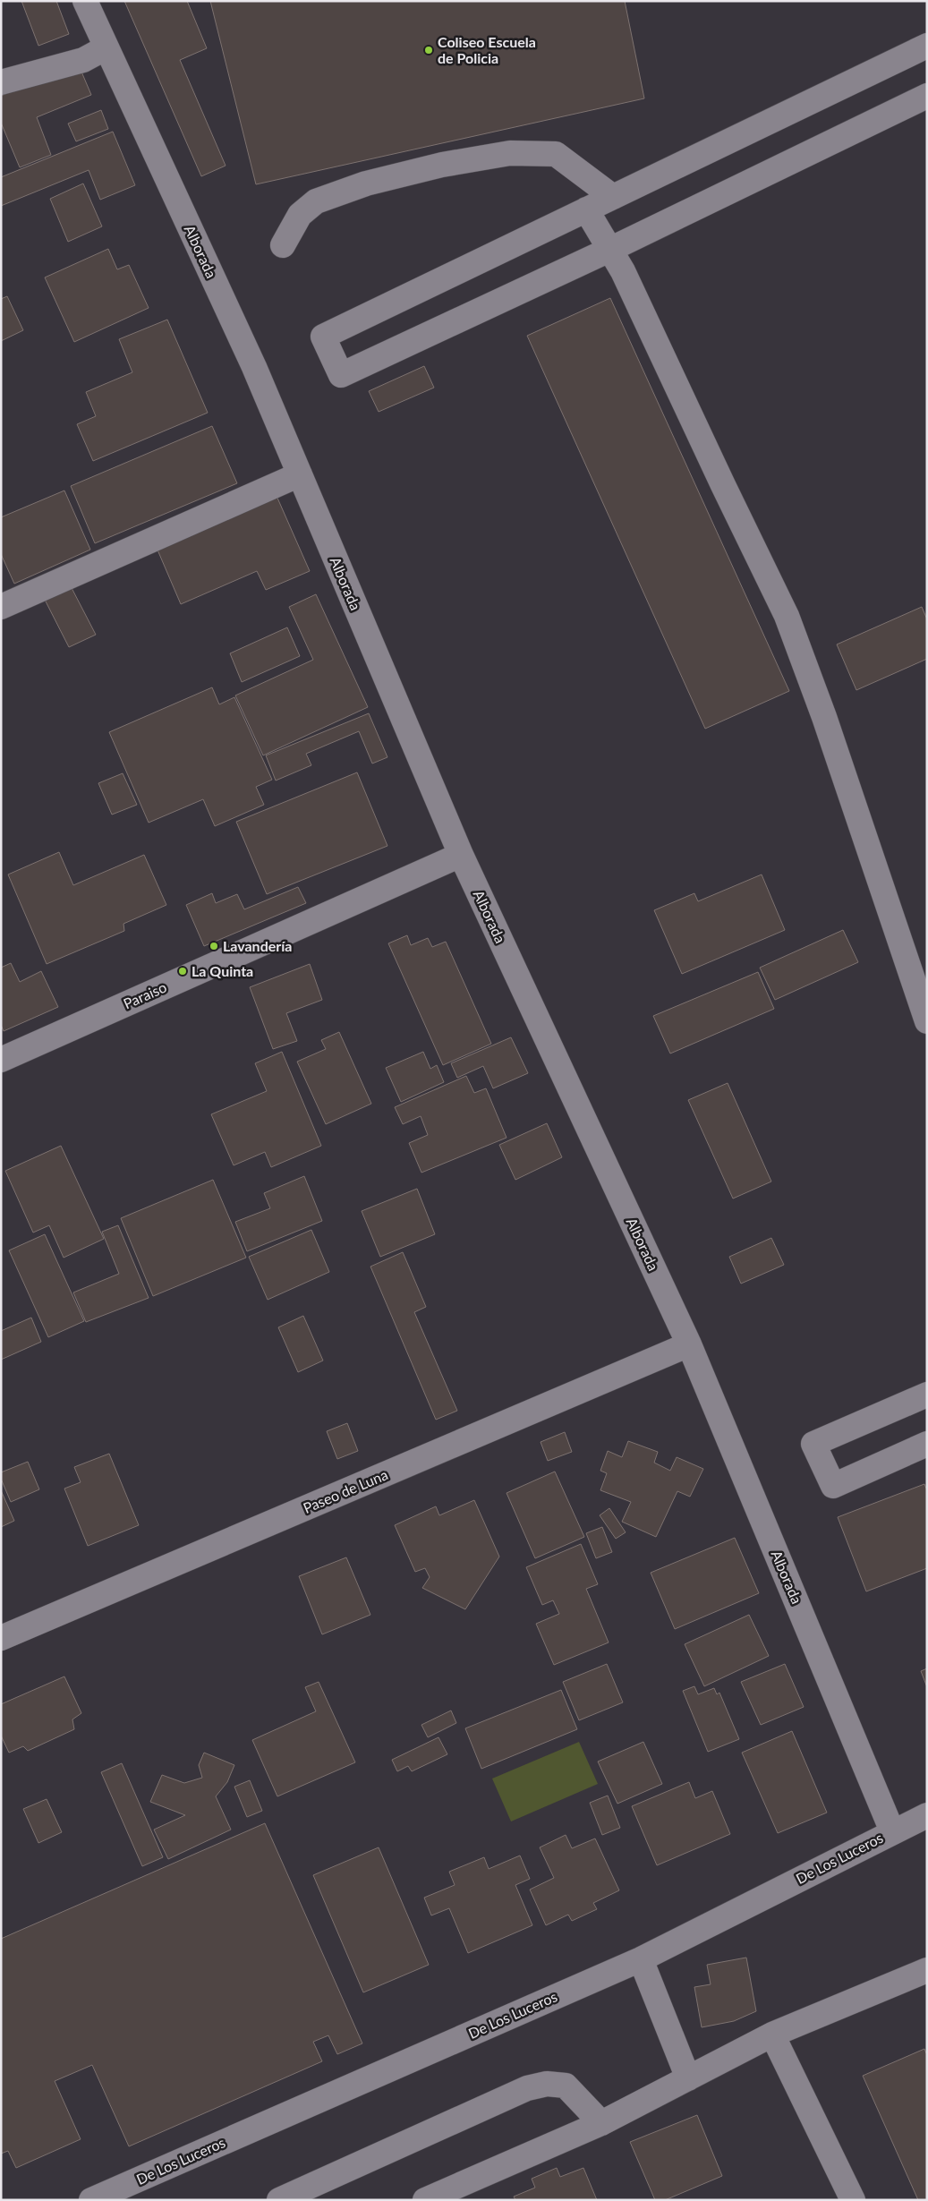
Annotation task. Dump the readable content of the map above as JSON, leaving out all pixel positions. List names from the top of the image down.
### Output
{
  "streets": {
    "street": [
      "Alborada",
      "Paraiso",
      "Paseo de Luna",
      "De Los Luceros"
    ]
  },
  "crossings": [
    ["Alborada", "Paraiso"],
    ["Alborada", "Paseo de Luna"],
    ["Alborada", "De Los Luceros"]
  ],
  "places": ["Coliseo Escuela de Policia", "Lavandería", "La Quinta"]
}
